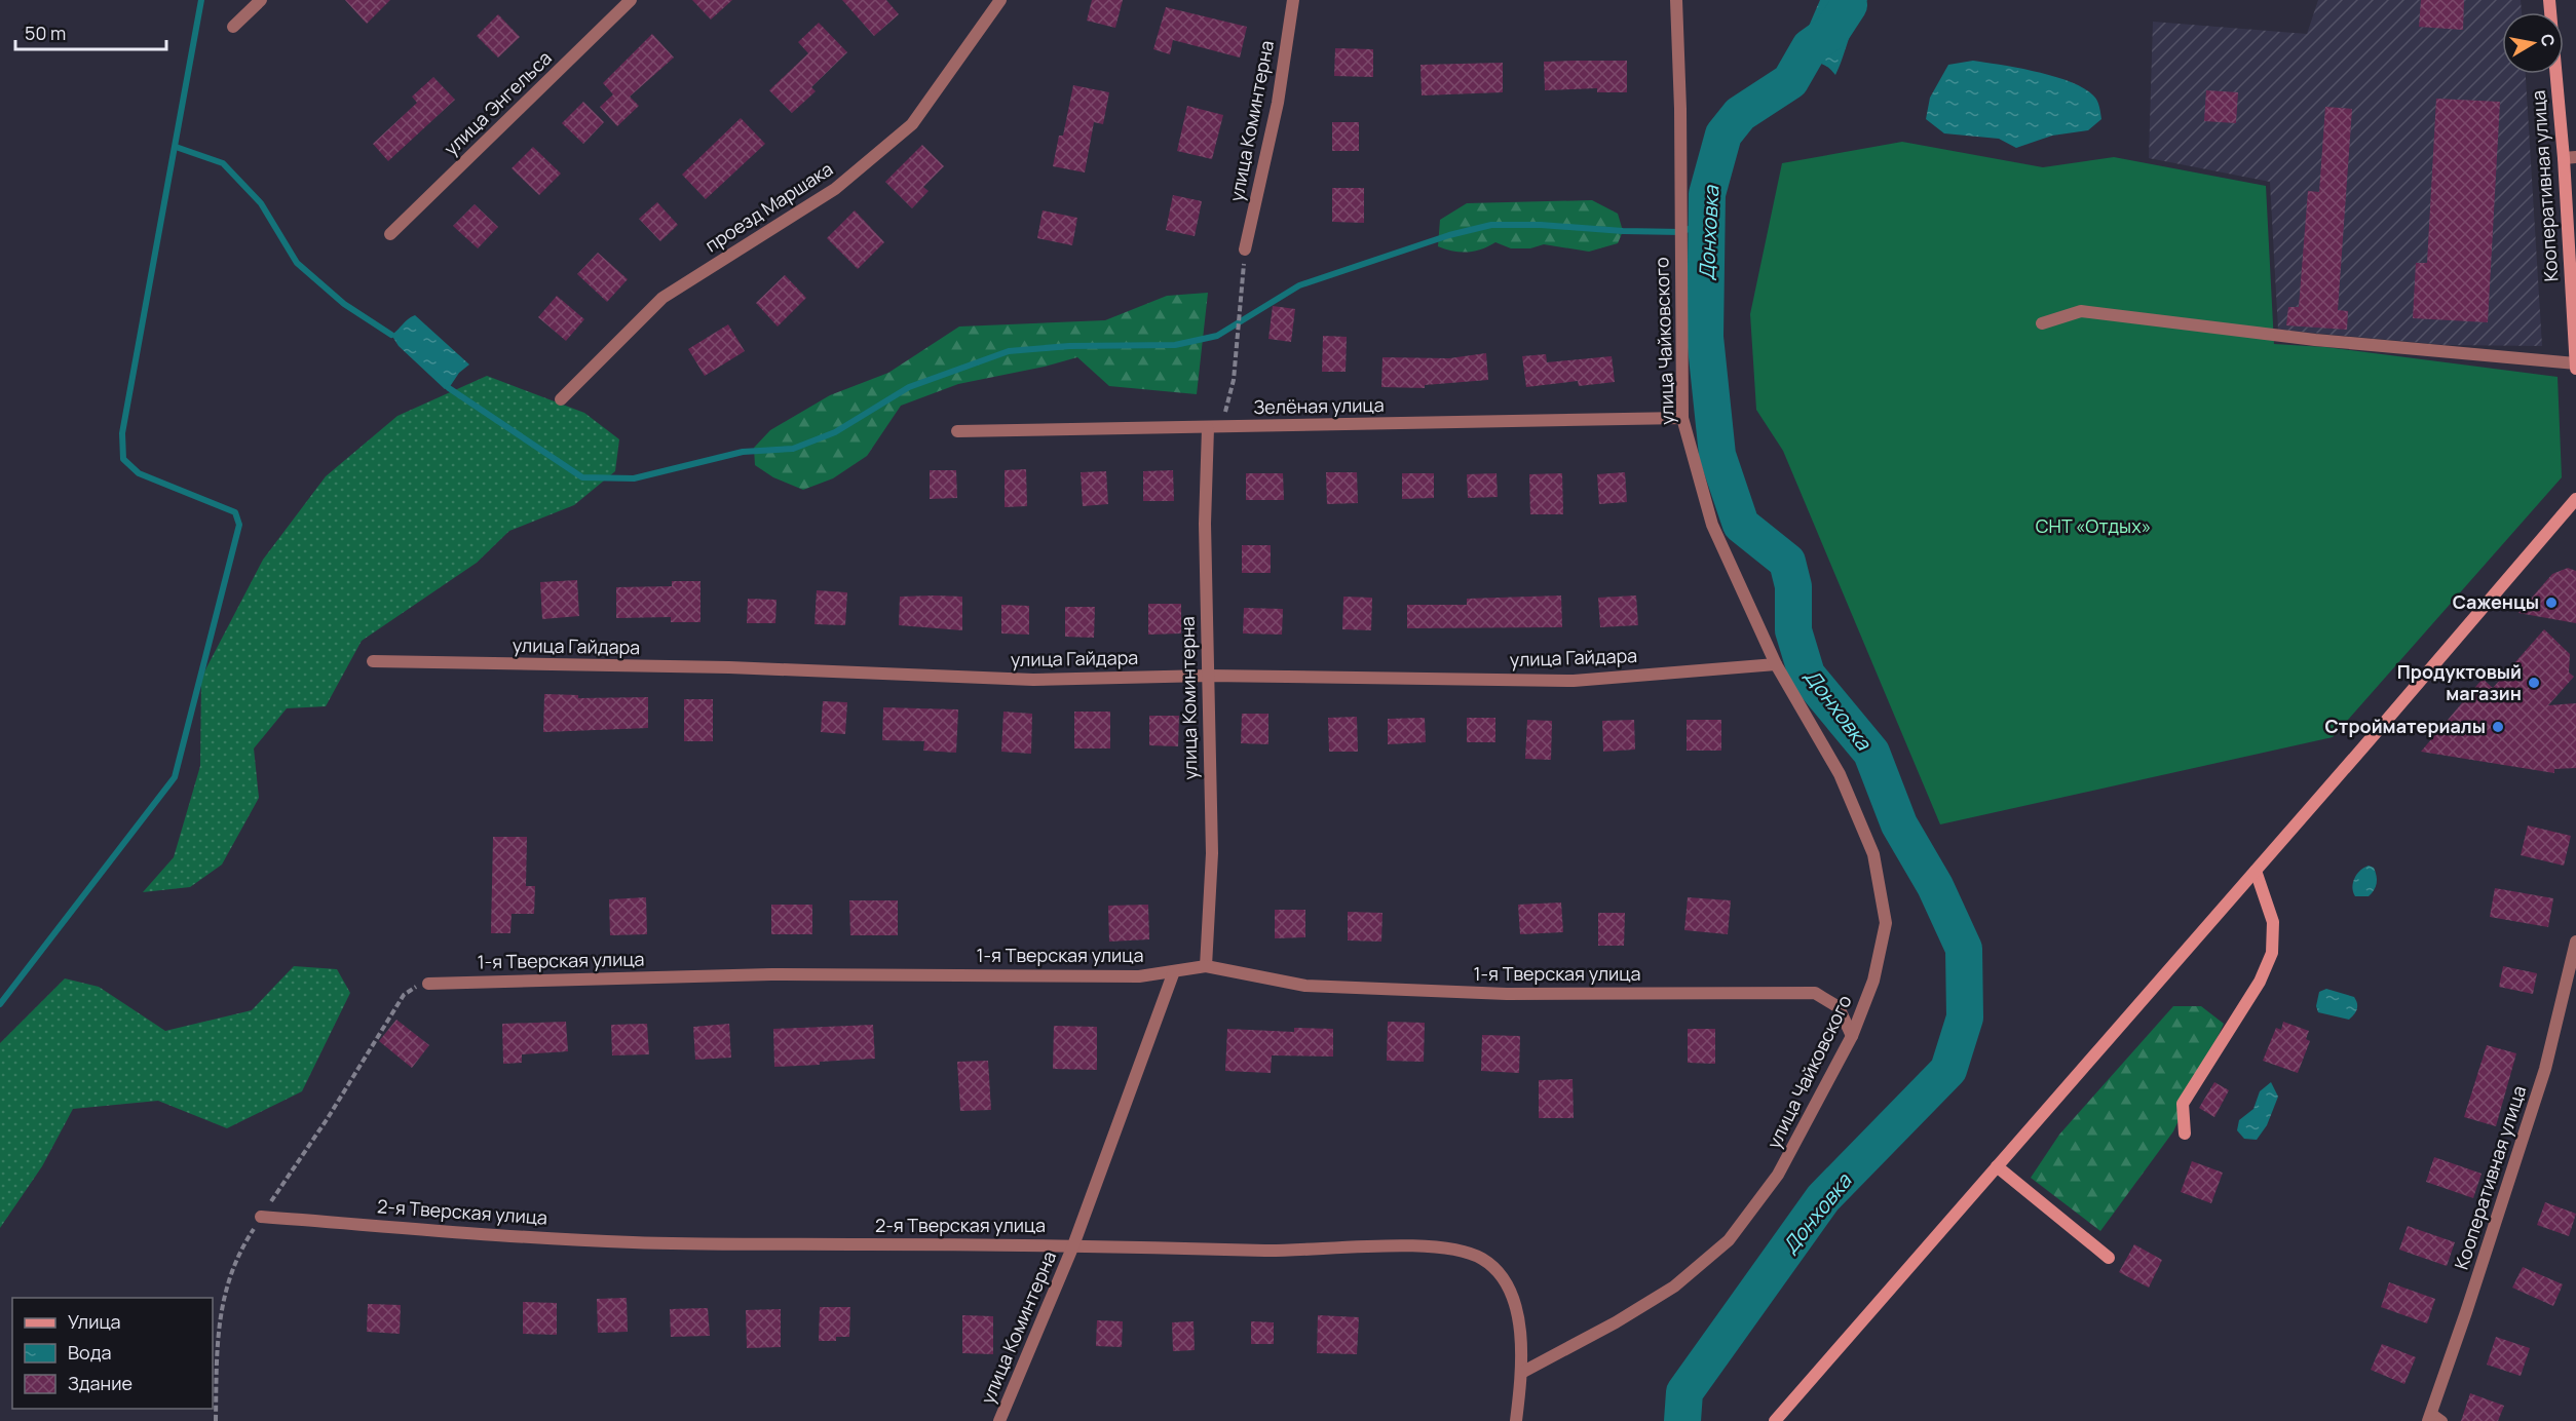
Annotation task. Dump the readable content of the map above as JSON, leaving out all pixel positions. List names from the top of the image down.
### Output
{
  "streets": {
    "street": [
      "улица Энгельса",
      "улица Коминтерна",
      "Кооперативная улица",
      "проезд Маршака",
      "улица Чайковского",
      "Зелёная улица",
      "улица Гайдара",
      "1-я Тверская улица",
      "2-я Тверская улица"
    ]
  },
  "crossings": [
    ["улица Коминтерна", "Зелёная улица"],
    ["улица Коминтерна", "улица Гайдара"],
    ["улица Коминтерна", "1-я Тверская улица"],
    ["улица Коминтерна", "2-я Тверская улица"],
    ["улица Чайковского", "Зелёная улица"],
    ["улица Чайковского", "улица Гайдара"],
    ["улица Чайковского", "1-я Тверская улица"],
    ["улица Чайковского", "2-я Тверская улица"]
  ],
  "water": ["Донховка"],
  "parks": ["СНТ «Отдых»"],
  "places": ["Саженцы", "Продуктовый магазин", "Стройматериалы"],
  "legend": ["Улица", "Вода", "Здание"],
  "scale_bar": "50 m",
  "north": "right"
}
